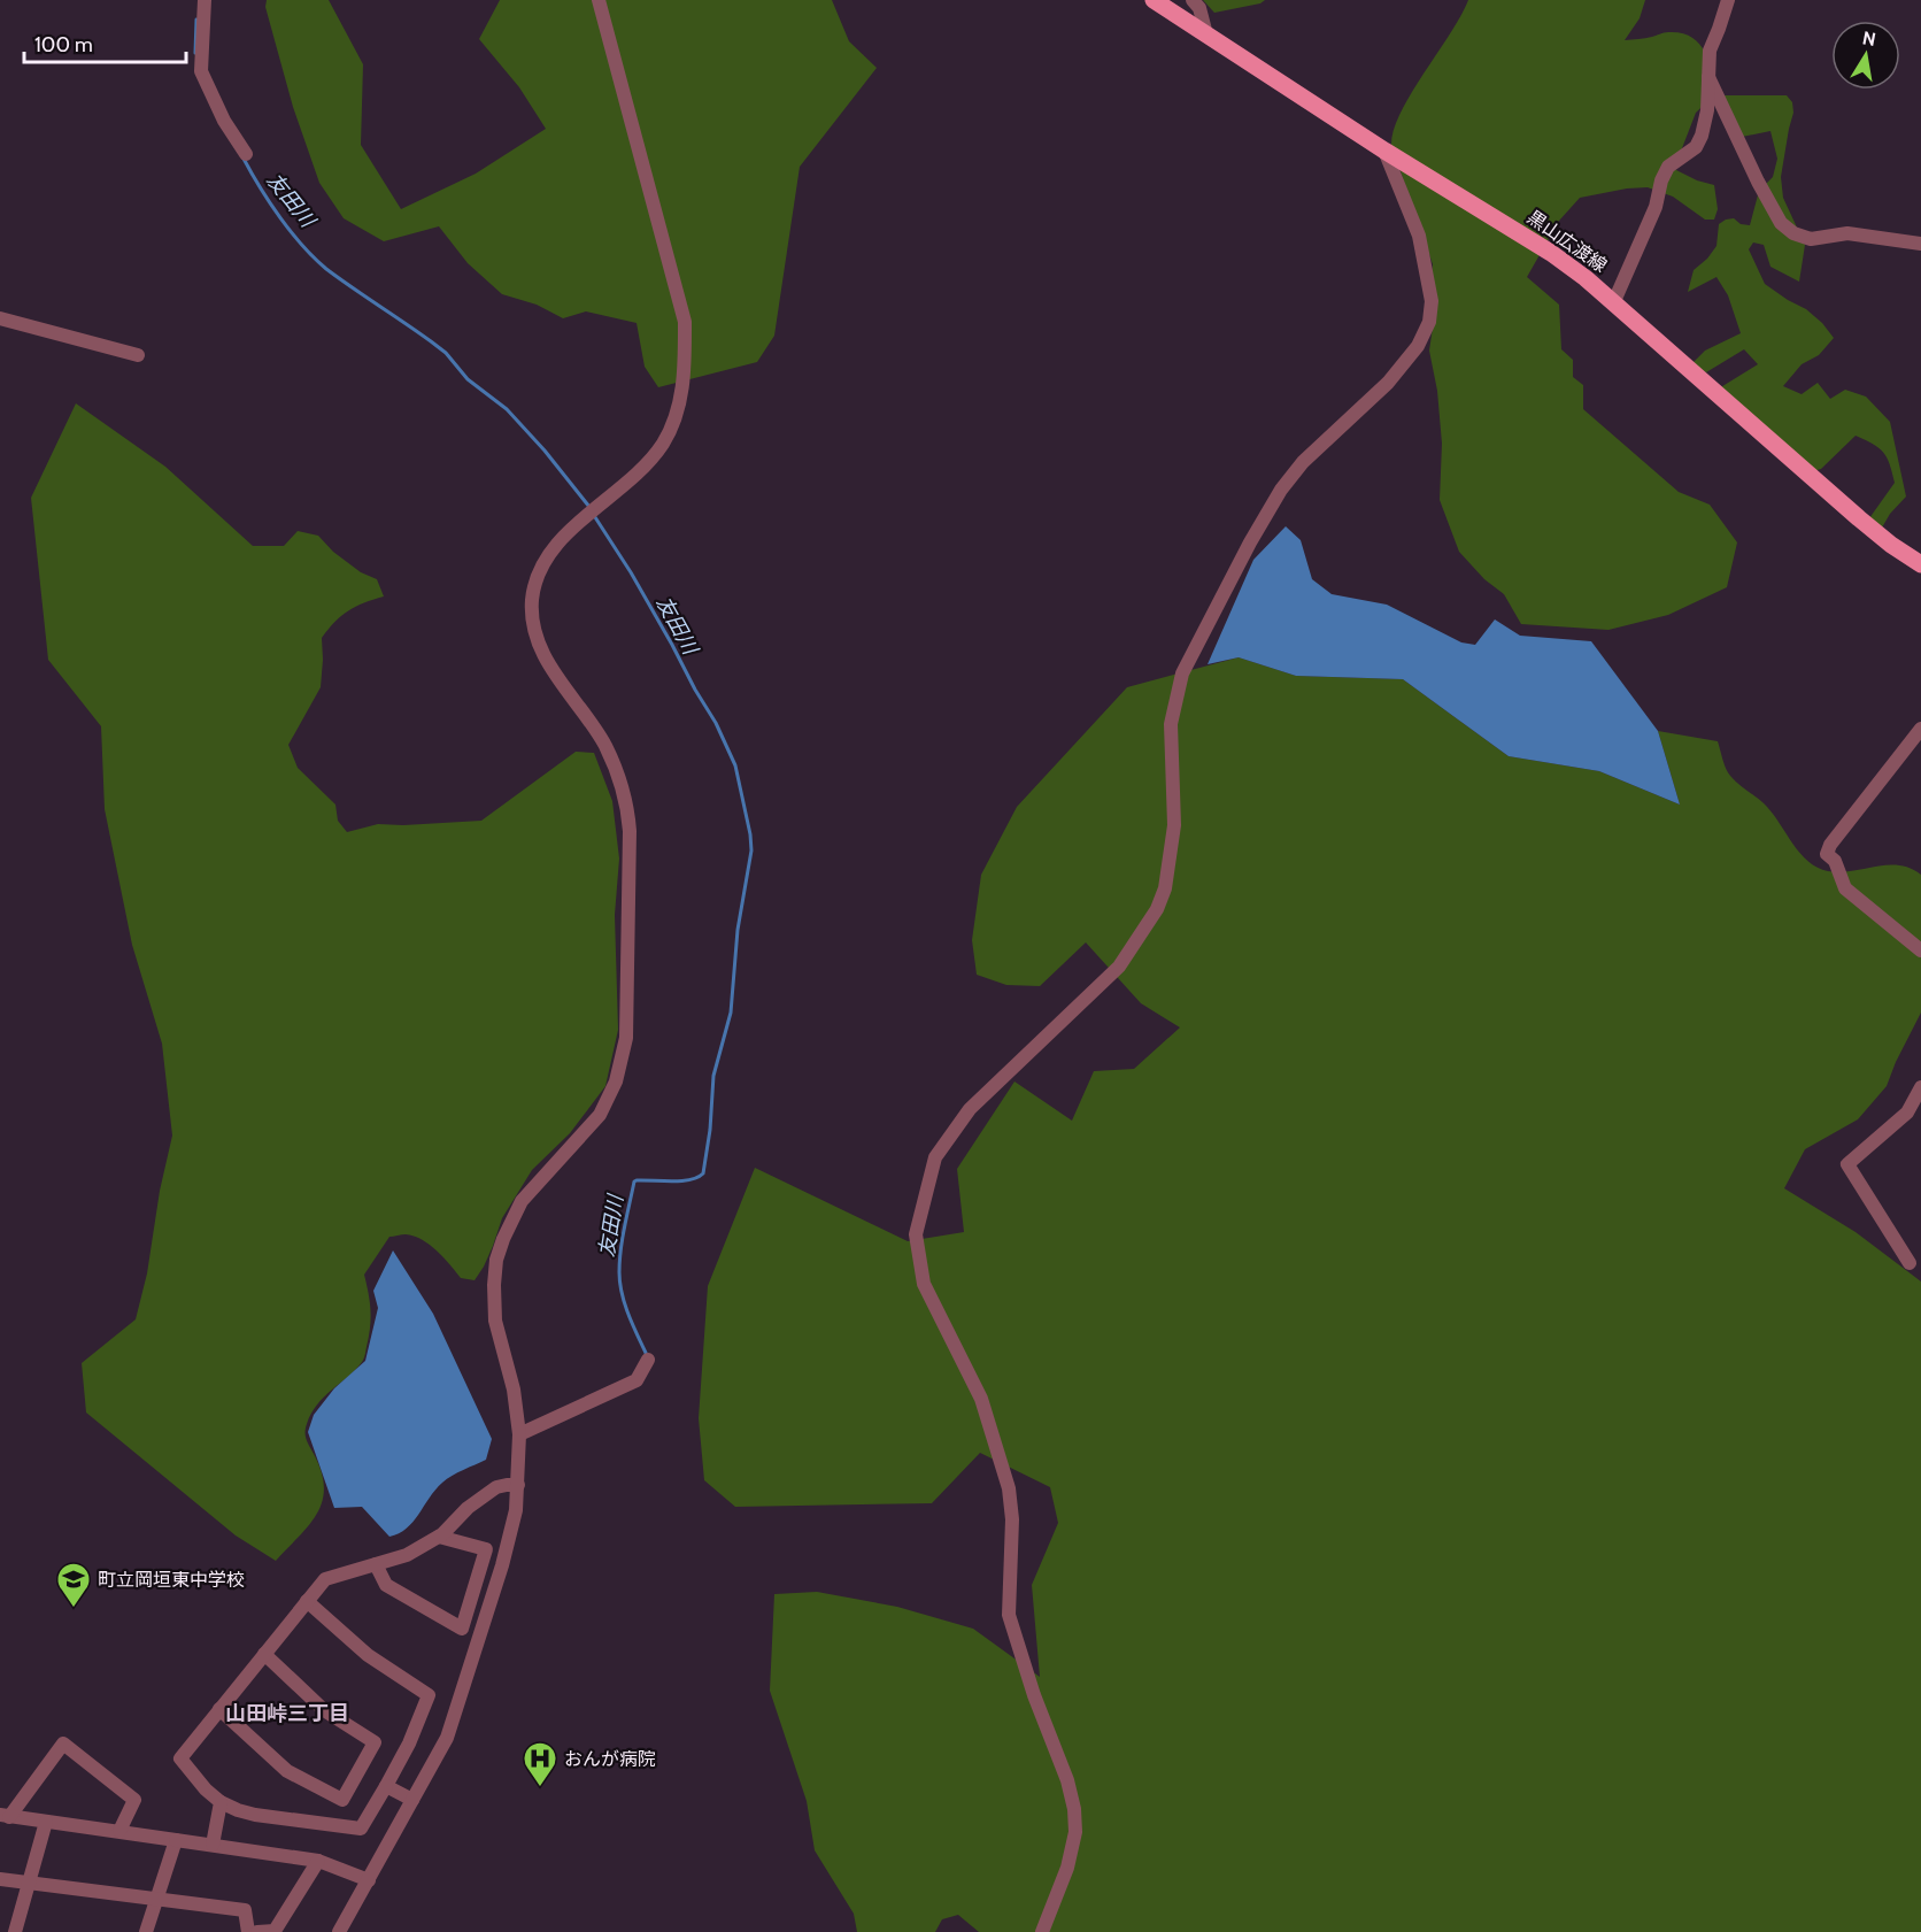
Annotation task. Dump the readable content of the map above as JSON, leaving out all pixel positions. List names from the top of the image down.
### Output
{
  "streets": {
    "main road": ["黒山広渡線"]
  },
  "districts": ["山田峠三丁目"],
  "water": ["友田川"],
  "places": {
    "school or university": ["町立岡垣東中学校"],
    "hospital": ["おんが病院"]
  },
  "scale_bar": "100 m",
  "north": "top"
}
